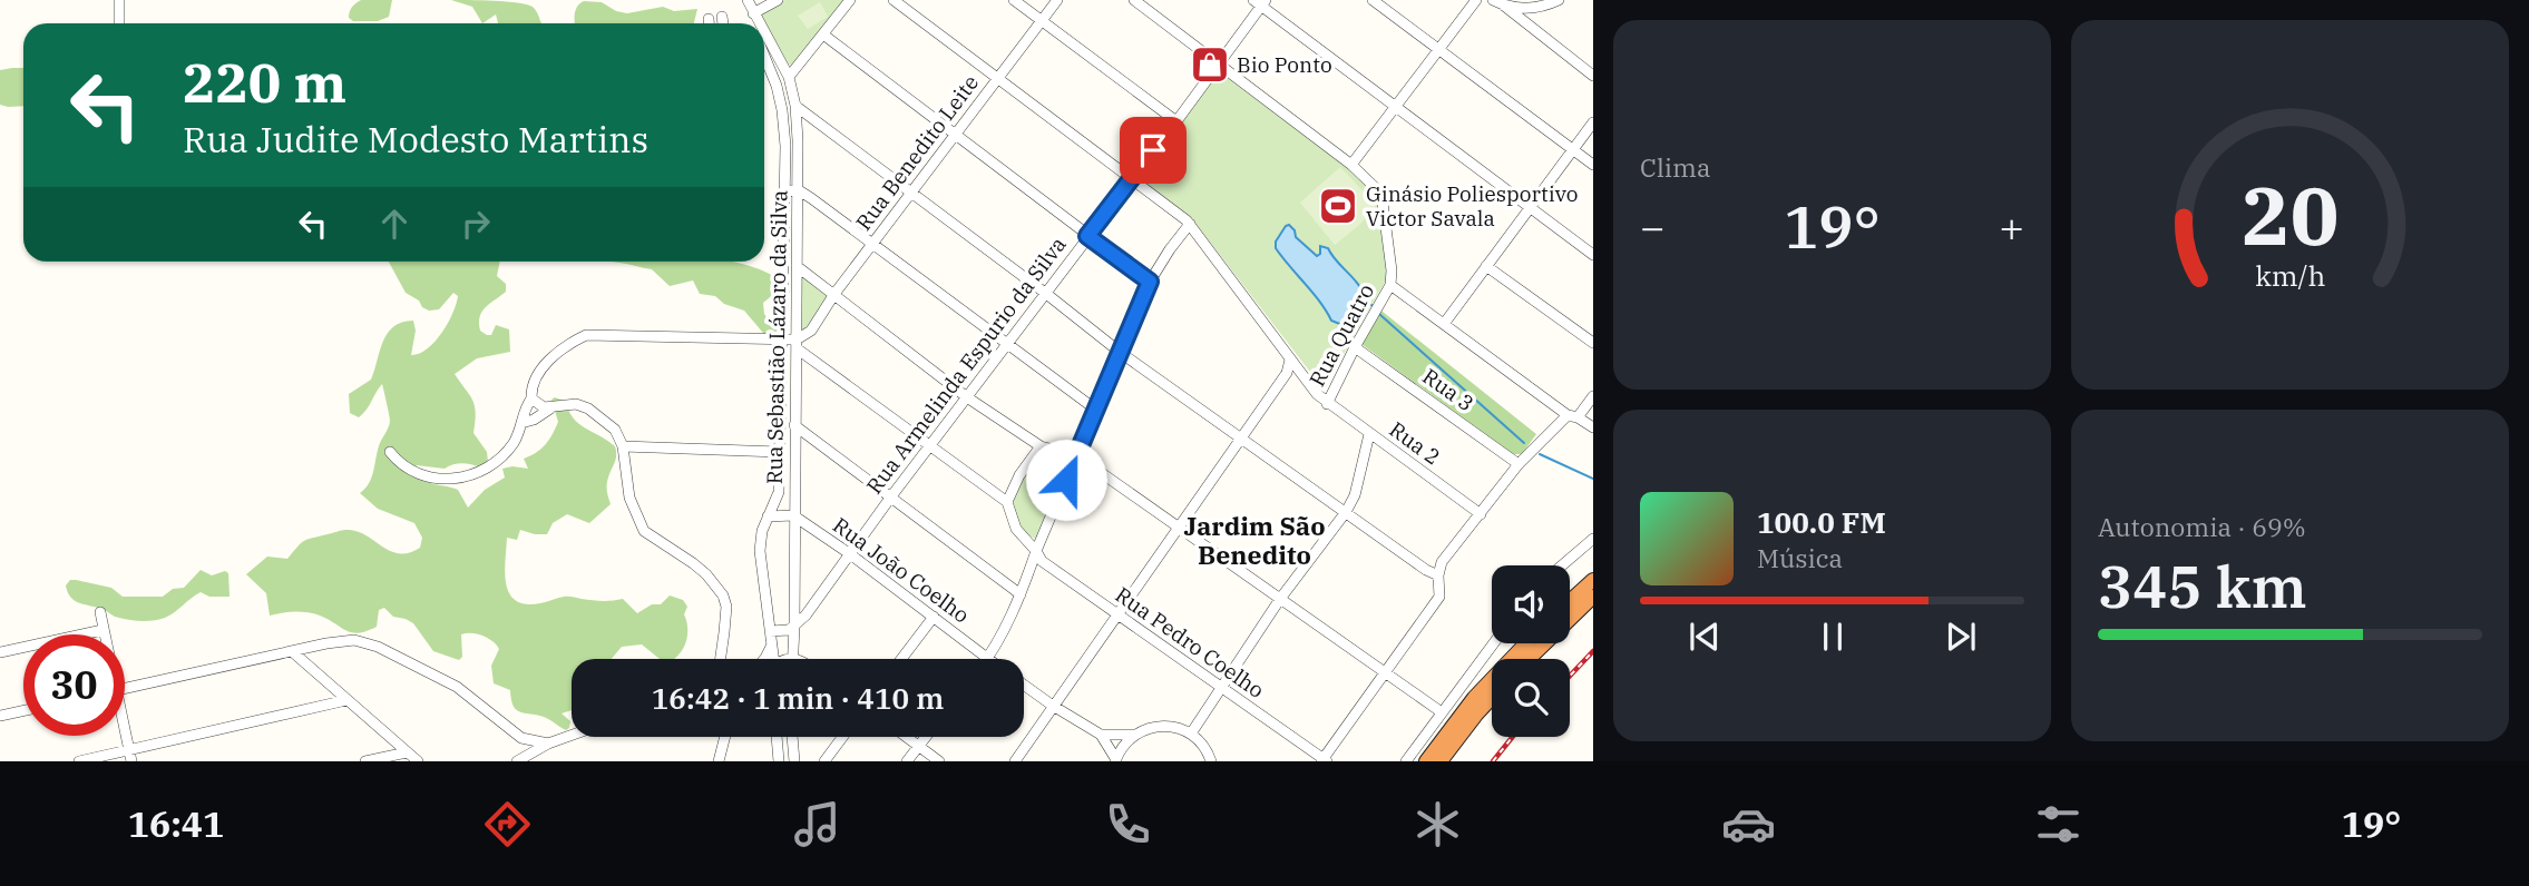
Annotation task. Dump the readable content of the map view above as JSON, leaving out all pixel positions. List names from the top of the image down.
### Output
{
  "streets": {
    "street": [
      "Rua Benedito Leite",
      "Rua Quatro",
      "Rua Sebastião Lázaro da Silva",
      "Rua Armelinda Espurio da Silva",
      "Rua 3",
      "Rua 2",
      "Rua João Coelho",
      "Rua Pedro Coelho"
    ]
  },
  "crossings": [
    ["Rua Benedito Leite", "Rua Sebastião Lázaro da Silva"],
    ["Rua Benedito Leite", "Rua 2"],
    ["Rua Quatro", "Rua 3"],
    ["Rua Quatro", "Rua 2"],
    ["Rua Sebastião Lázaro da Silva", "Rua Armelinda Espurio da Silva"],
    ["Rua Sebastião Lázaro da Silva", "Rua João Coelho"],
    ["Rua Armelinda Espurio da Silva", "Rua 2"],
    ["Rua Armelinda Espurio da Silva", "Rua João Coelho"]
  ],
  "districts": ["Jardim São Benedito"],
  "places": {
    "shop": ["Bio Ponto"],
    "sports": ["Ginásio Poliesportivo Victor Savala"]
  },
  "page": {
    "tile": [
      "Clima",
      ["Autonomia · 69%", "345 km"]
    ],
    "turn": ["220 m", "Rua Judite Modesto Martins"],
    "heat": ["−", "19°", "+"],
    "song": ["100.0 FM", "Música"],
    "limit": "30",
    "trip": "16:42 · 1 min · 410 m",
    "tabs": ["16:41", "19°"],
    "gauge": ["20", "km/h"]
  }
}
